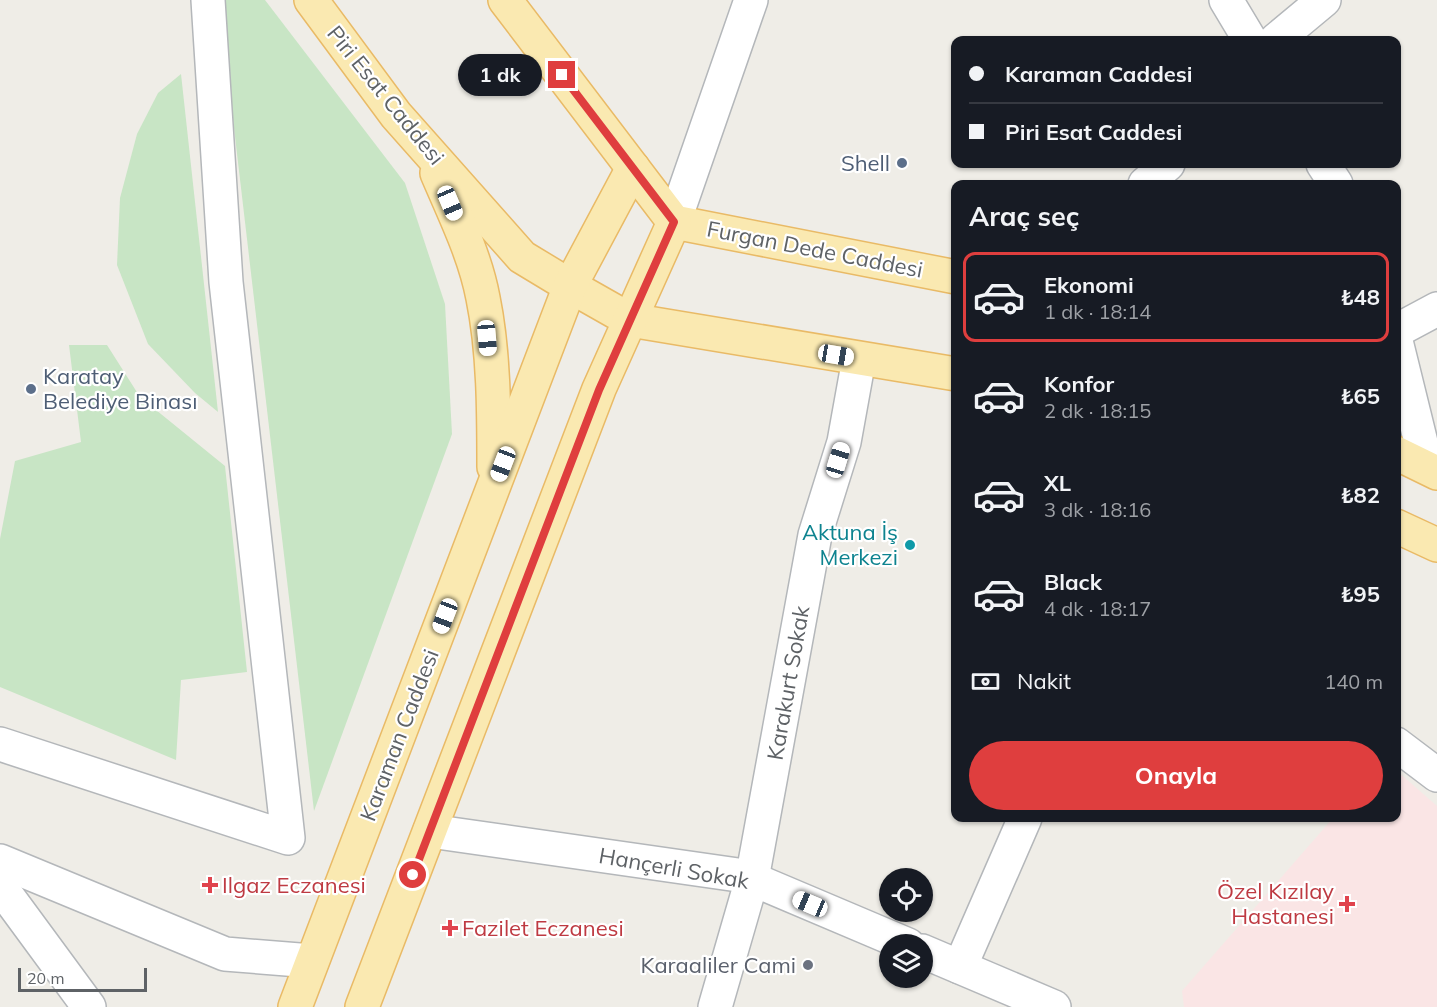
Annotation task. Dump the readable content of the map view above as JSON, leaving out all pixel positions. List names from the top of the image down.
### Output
{
  "streets": {
    "main road": ["Piri Esat Caddesi", "Furgan Dede Caddesi", "Karaman Caddesi"],
    "street": ["Karakurt Sokak", "Hançerli Sokak"]
  },
  "crossings": [
    ["Piri Esat Caddesi", "Karaman Caddesi"],
    ["Karakurt Sokak", "Hançerli Sokak"]
  ],
  "places": {
    "other": [
      "Shell",
      "Karatay Belediye Binası",
      "Aktuna İş Merkezi",
      "Karaaliler Cami"
    ],
    "health": ["Ilgaz Eczanesi", "Özel Kızılay Hastanesi", "Fazilet Eczanesi"]
  },
  "scale_bar": "20 m",
  "page": {
    "banner": ["Karaman Caddesi", "Piri Esat Caddesi"],
    "bubble": "1 dk",
    "heading": "Araç seç",
    "list": [
      {
        "name": "Ekonomi",
        "note": "1 dk · 18:14",
        "value": "₺48"
      },
      {
        "name": "Konfor",
        "note": "2 dk · 18:15",
        "value": "₺65"
      },
      {
        "name": "XL",
        "note": "3 dk · 18:16",
        "value": "₺82"
      },
      {
        "name": "Black",
        "note": "4 dk · 18:17",
        "value": "₺95"
      }
    ],
    "pay": ["Nakit", "140 m"],
    "buttons": "Onayla",
    "scale": "20 m"
  }
}
